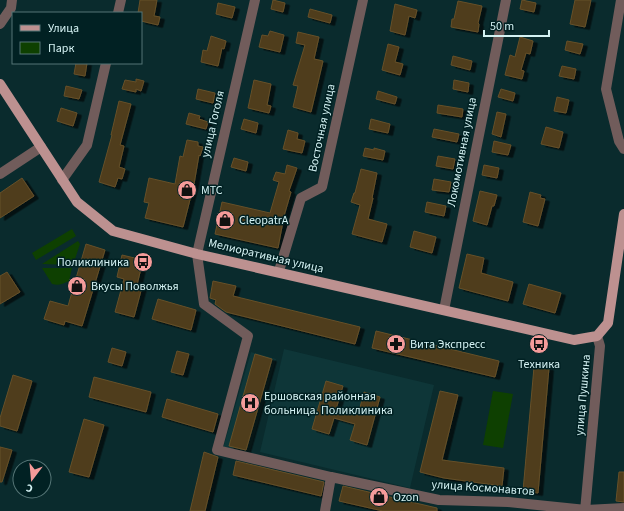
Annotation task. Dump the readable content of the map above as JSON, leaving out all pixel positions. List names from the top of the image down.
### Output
{
  "streets": {
    "main road": ["Мелиоративная улица"],
    "street": [
      "улица Гоголя",
      "Восточная улица",
      "Локомотивная улица",
      "улица Пушкина",
      "улица Космонавтов"
    ]
  },
  "crossings": [
    ["улица Гоголя", "Мелиоративная улица"],
    ["улица Гоголя", "улица Космонавтов"],
    ["Восточная улица", "Мелиоративная улица"],
    ["Локомотивная улица", "Мелиоративная улица"],
    ["Мелиоративная улица", "улица Пушкина"],
    ["Мелиоративная улица", "улица Космонавтов"],
    ["улица Пушкина", "улица Космонавтов"]
  ],
  "places": {
    "shop": [
      "МТС",
      "CleopatrA",
      "Вкусы Поволжья",
      "Ozon"
    ],
    "bus stop": ["Поликлиника", "Техника"],
    "pharmacy": ["Вита Экспресс"],
    "hospital": ["Ершовская районная больница. Поликлиника"]
  },
  "legend": ["Улица", "Парк"],
  "scale_bar": "50 m",
  "north": "bottom"
}
